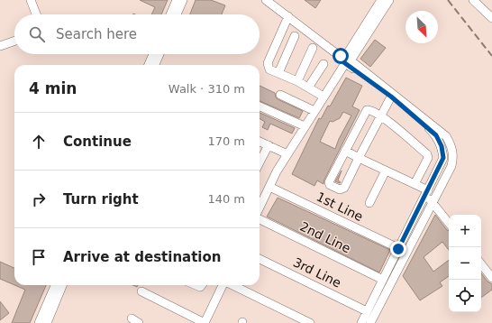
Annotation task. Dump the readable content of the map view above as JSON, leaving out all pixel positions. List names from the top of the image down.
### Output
{
  "streets": {
    "street": ["1st Line", "2nd Line", "3rd Line"]
  },
  "north": "bottom right",
  "page": {
    "search": "Search here",
    "heading": ["4 min", "Walk · 310 m"],
    "list": [
      ["Continue", "170 m"],
      ["Turn right", "140 m"],
      "Arrive at destination"
    ],
    "map_buttons": ["+", "−"]
  }
}
